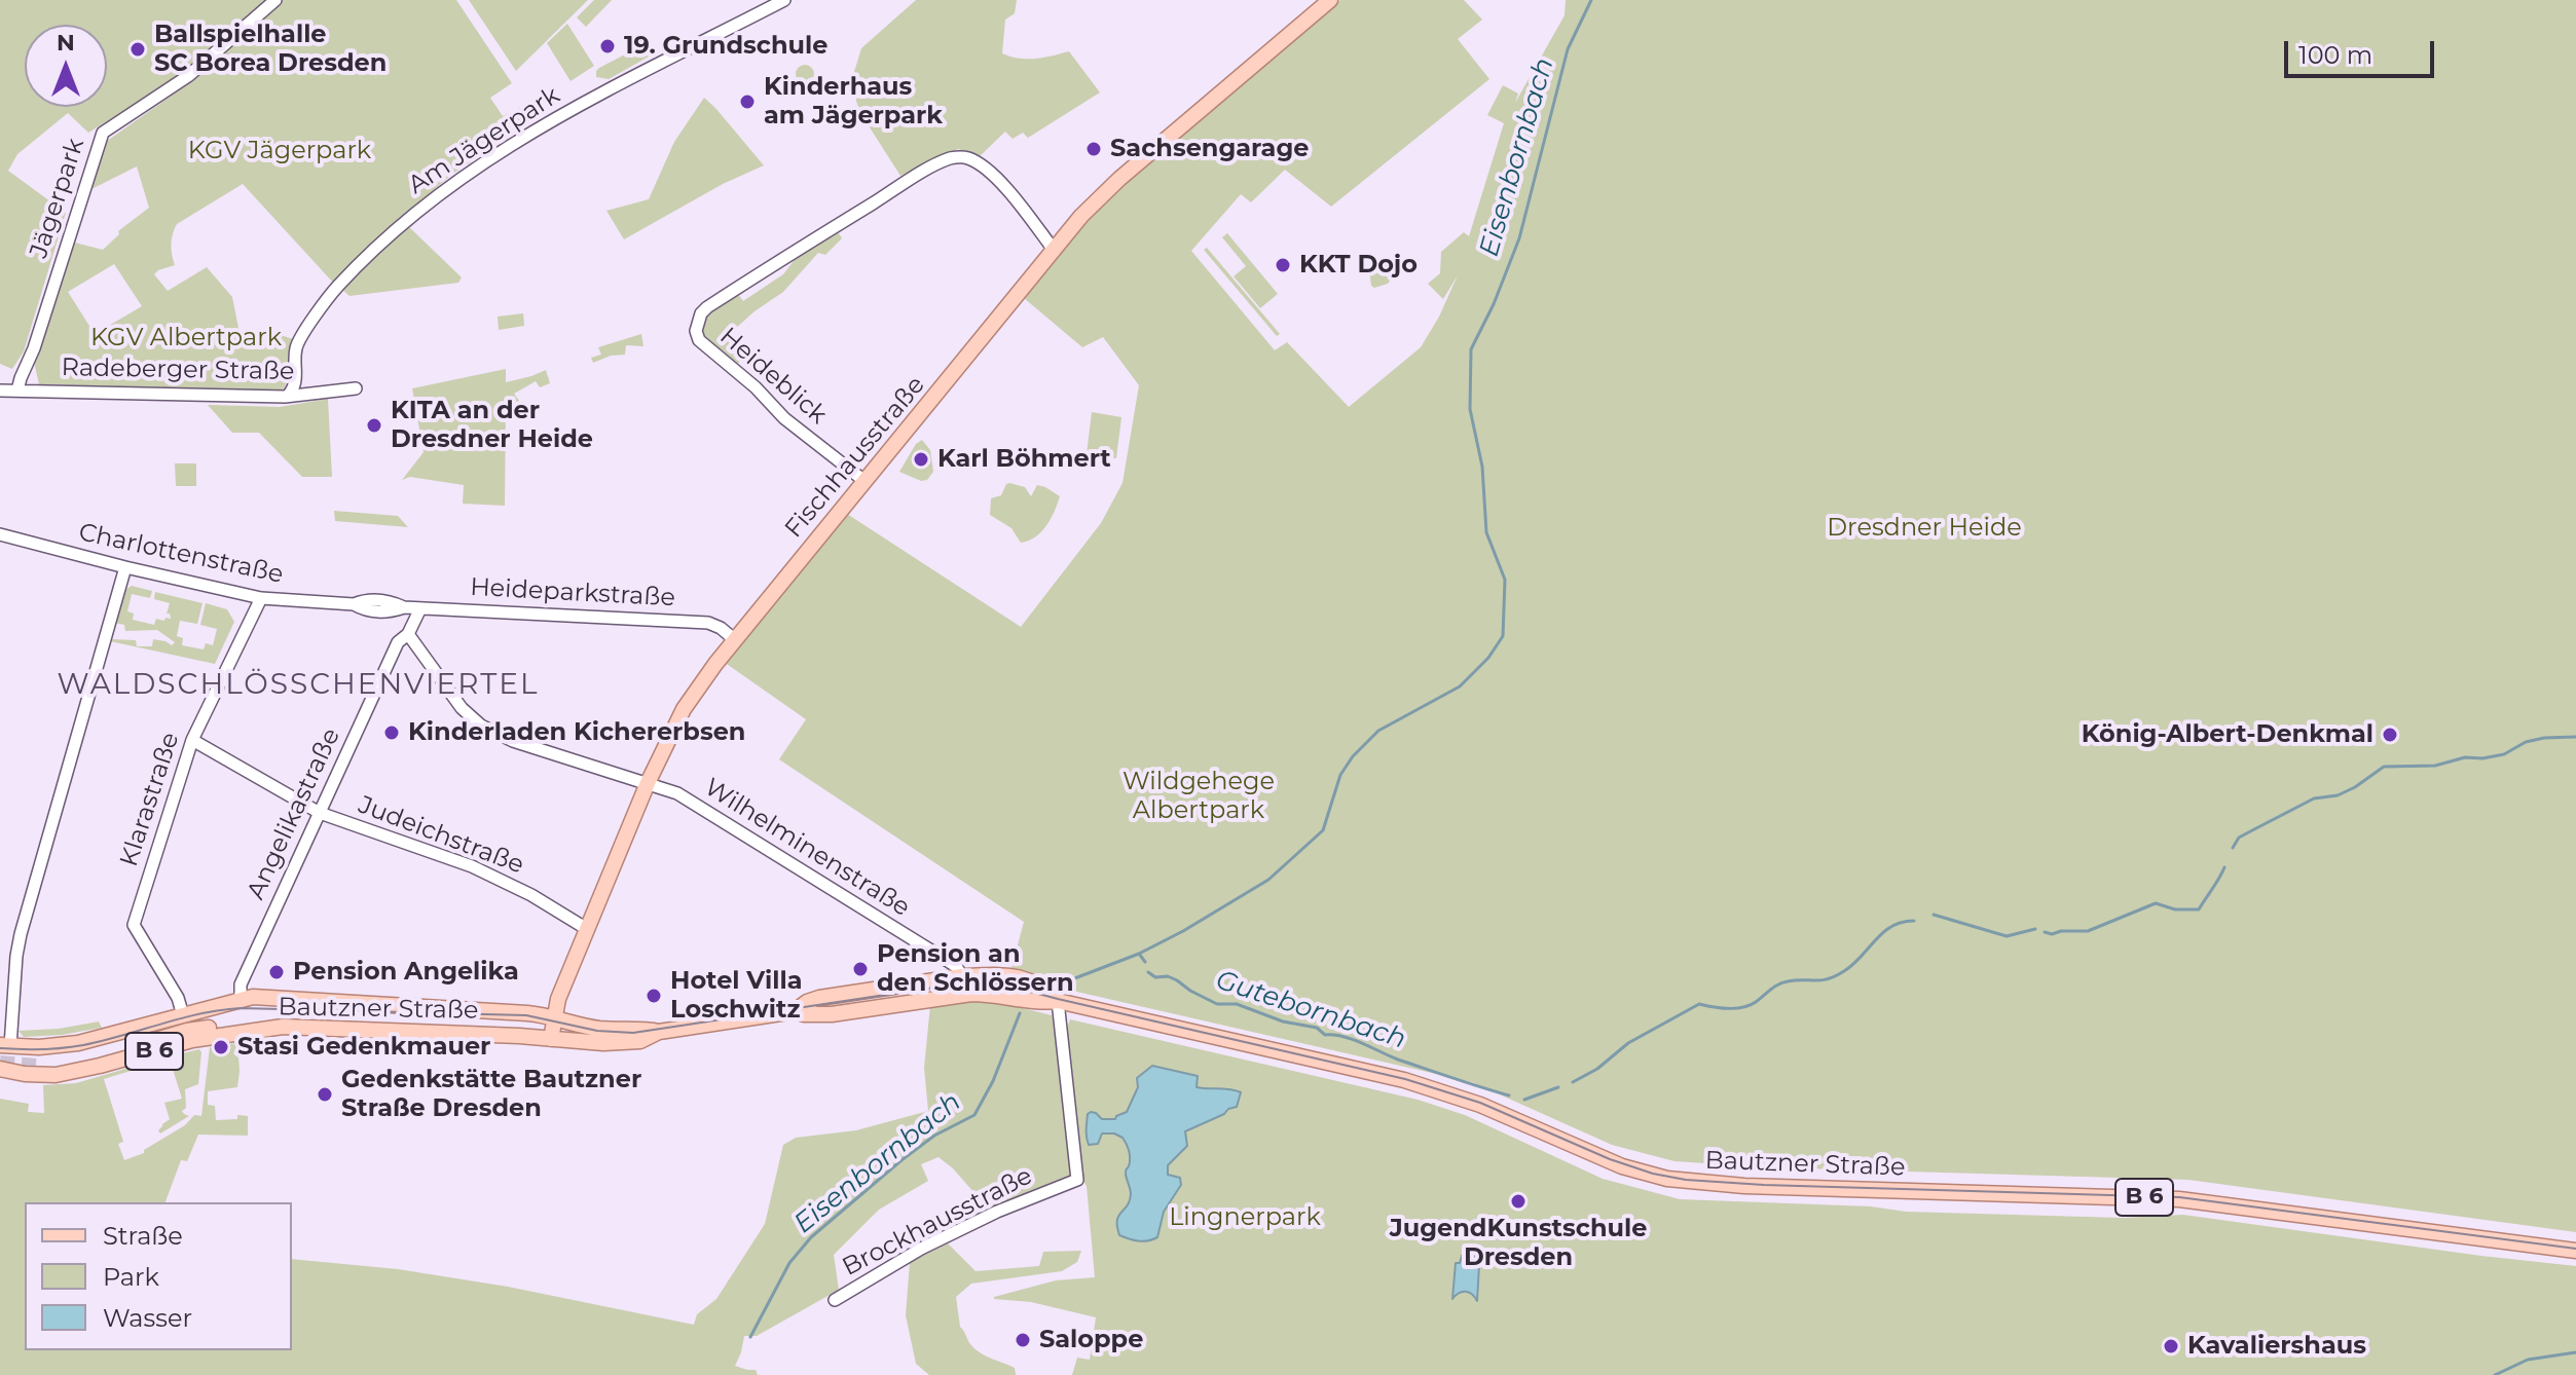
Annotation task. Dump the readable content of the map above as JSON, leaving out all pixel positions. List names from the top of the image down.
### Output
{
  "streets": {
    "main road": ["Fischhausstraße", "Bautzner Straße", "B 6"],
    "street": [
      "Am Jägerpark",
      "Jägerpark",
      "Radeberger Straße",
      "Heideblick",
      "Charlottenstraße",
      "Heideparkstraße",
      "Klarastraße",
      "Angelikastraße",
      "Judeichstraße",
      "Wilhelminenstraße",
      "Brockhausstraße"
    ]
  },
  "crossings": [
    ["Am Jägerpark", "Radeberger Straße"],
    ["Jägerpark", "Radeberger Straße"],
    ["Heideblick", "Fischhausstraße"],
    ["Fischhausstraße", "Heideparkstraße"],
    ["Fischhausstraße", "Judeichstraße"],
    ["Fischhausstraße", "Wilhelminenstraße"],
    ["Fischhausstraße", "Bautzner Straße"],
    ["Charlottenstraße", "Heideparkstraße"],
    ["Charlottenstraße", "Klarastraße"],
    ["Heideparkstraße", "Angelikastraße"],
    ["Klarastraße", "Judeichstraße"],
    ["Klarastraße", "Bautzner Straße"],
    ["Angelikastraße", "Judeichstraße"],
    ["Angelikastraße", "Wilhelminenstraße"],
    ["Angelikastraße", "Bautzner Straße"],
    ["Wilhelminenstraße", "Bautzner Straße"],
    ["Bautzner Straße", "Brockhausstraße"]
  ],
  "districts": ["WALDSCHLÖSSCHENVIERTEL"],
  "water": ["Eisenbornbach", "Gutebornbach"],
  "parks": [
    "KGV Jägerpark",
    "KGV Albertpark",
    "Dresdner Heide",
    "Wildgehege Albertpark",
    "Lingnerpark"
  ],
  "places": [
    "19. Grundschule",
    "Ballspielhalle SC Borea Dresden",
    "Kinderhaus am Jägerpark",
    "Sachsengarage",
    "KKT Dojo",
    "KITA an der Dresdner Heide",
    "Karl Böhmert",
    "Kinderladen Kichererbsen",
    "König-Albert-Denkmal",
    "Pension an den Schlössern",
    "Pension Angelika",
    "Hotel Villa Loschwitz",
    "Stasi Gedenkmauer",
    "Gedenkstätte Bautzner Straße Dresden",
    "JugendKunstschule Dresden",
    "Saloppe",
    "Kavaliershaus"
  ],
  "legend": ["Straße", "Park", "Wasser"],
  "scale_bar": "100 m",
  "north": "top"
}
